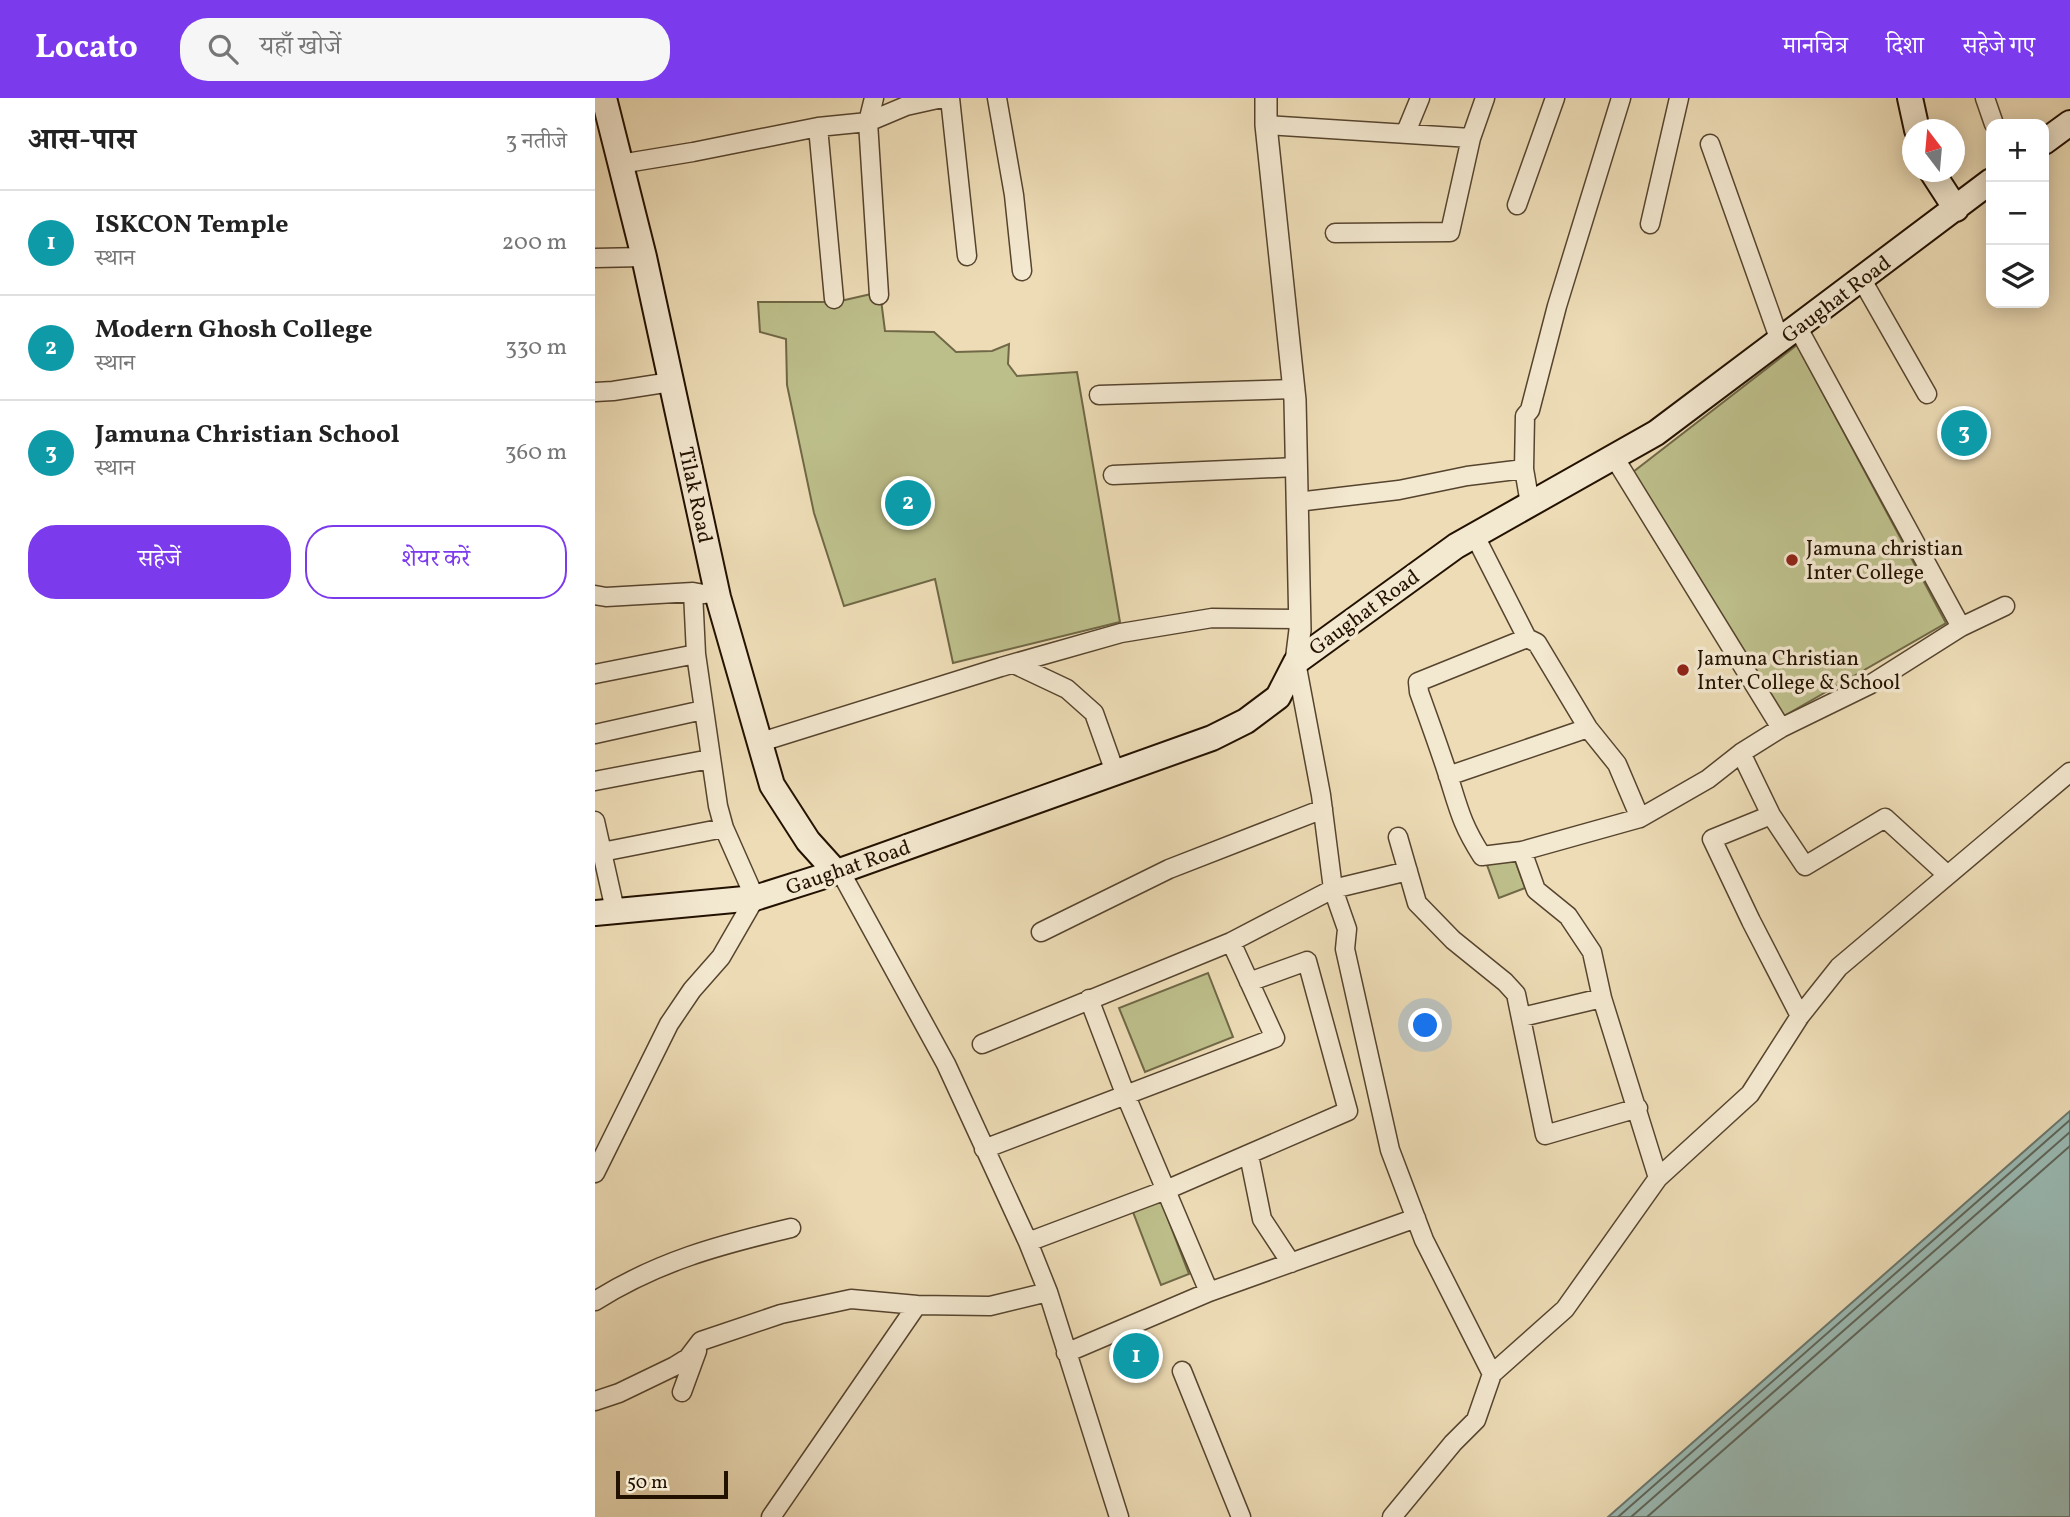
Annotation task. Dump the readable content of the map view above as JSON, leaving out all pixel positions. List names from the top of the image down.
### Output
{
  "streets": {
    "main road": ["Gaughat Road", "Tilak Road"]
  },
  "crossings": [
    ["Gaughat Road", "Tilak Road"]
  ],
  "places": ["Jamuna christian Inter College", "Jamuna Christian Inter College & School"],
  "scale_bar": "50 m",
  "north": "top",
  "page": {
    "header": "Locato",
    "search": "यहाँ खोजें",
    "nav": ["मानचित्र", "दिशा", "सहेजे गए"],
    "heading": ["आस-पास", "3 नतीजे"],
    "map_buttons": ["+", "−"],
    "list": [
      {
        "mark": "1",
        "name": "ISKCON Temple",
        "note": "स्थान",
        "value": "200 m"
      },
      {
        "mark": "2",
        "name": "Modern Ghosh College",
        "note": "स्थान",
        "value": "330 m"
      },
      {
        "mark": "3",
        "name": "Jamuna Christian School",
        "note": "स्थान",
        "value": "360 m"
      }
    ],
    "pins": ["3", "2", "1"],
    "buttons": ["सहेजें", "शेयर करें"],
    "scale": "50 m"
  }
}
